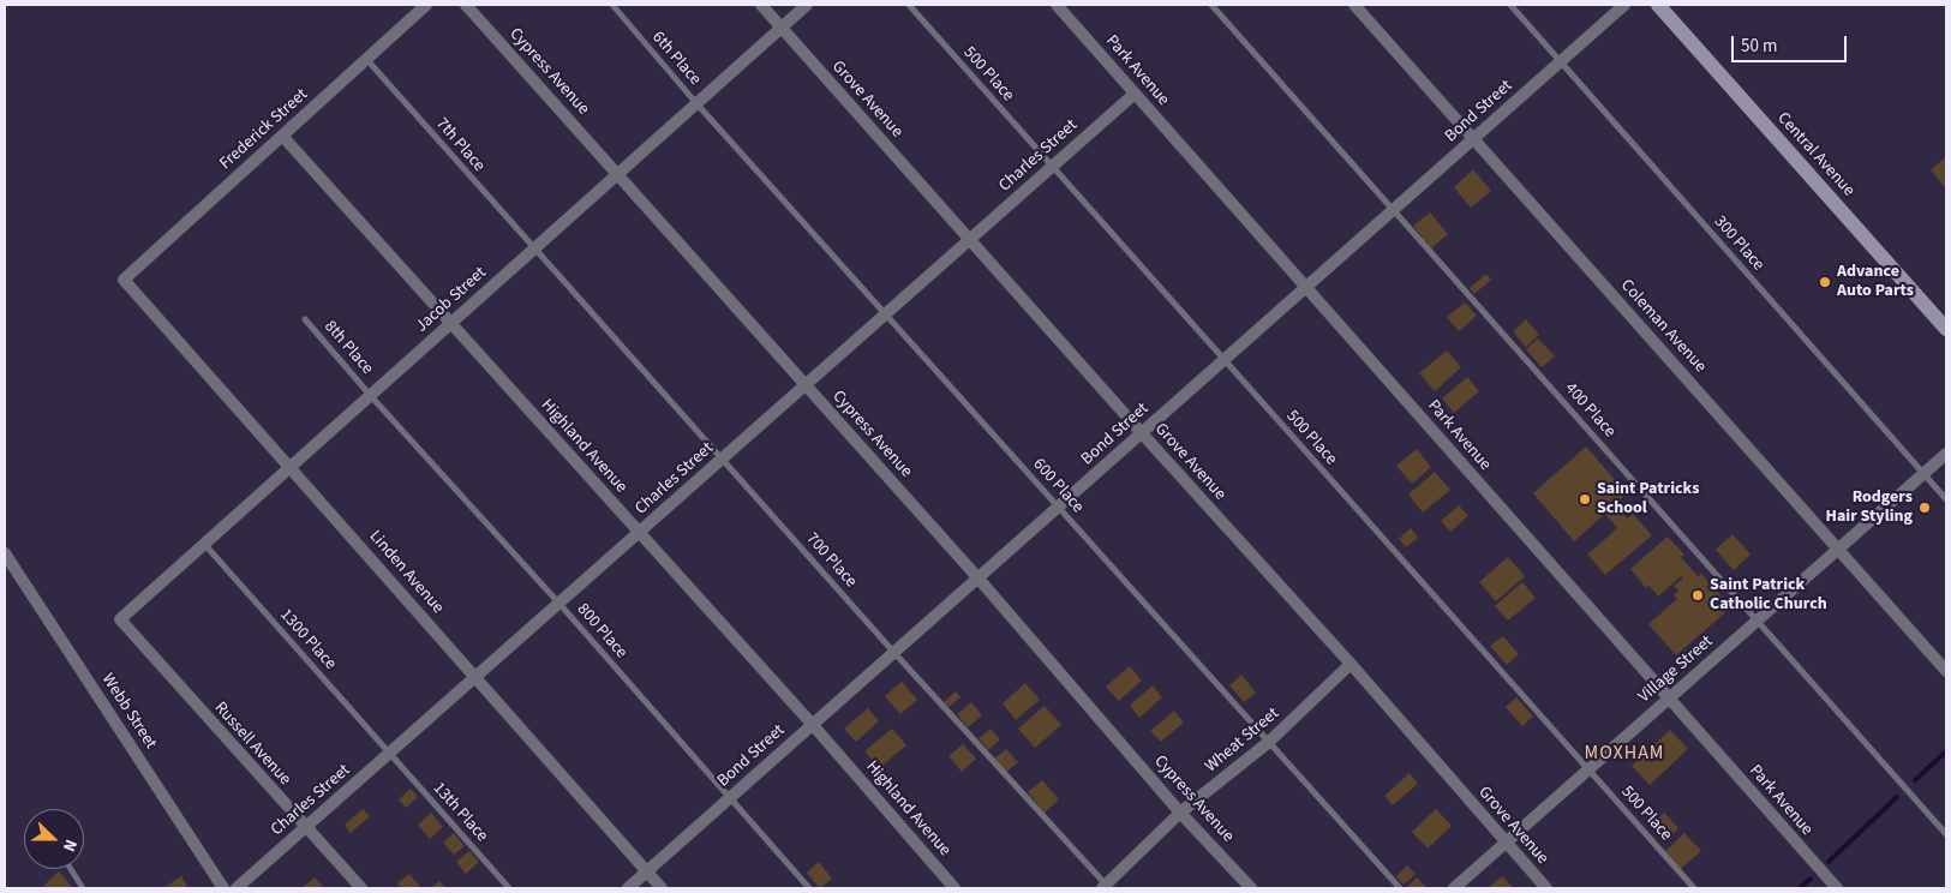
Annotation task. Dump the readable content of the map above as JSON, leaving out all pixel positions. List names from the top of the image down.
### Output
{
  "streets": {
    "main road": ["Central Avenue"],
    "street": [
      "Park Avenue",
      "Cypress Avenue",
      "Grove Avenue",
      "Bond Street",
      "Frederick Street",
      "Charles Street",
      "Jacob Street",
      "Coleman Avenue",
      "Highland Avenue",
      "Linden Avenue",
      "Village Street",
      "Webb Street",
      "Wheat Street",
      "Russell Avenue"
    ],
    "lane": [
      "6th Place",
      "500 Place",
      "7th Place",
      "300 Place",
      "8th Place",
      "400 Place",
      "600 Place",
      "700 Place",
      "800 Place",
      "1300 Place",
      "13th Place"
    ]
  },
  "crossings": [
    ["6th Place", "Jacob Street"],
    ["6th Place", "600 Place"],
    ["Park Avenue", "Bond Street"],
    ["Park Avenue", "Charles Street"],
    ["Park Avenue", "Village Street"],
    ["Cypress Avenue", "Bond Street"],
    ["Cypress Avenue", "Charles Street"],
    ["Cypress Avenue", "Jacob Street"],
    ["Cypress Avenue", "Wheat Street"],
    ["500 Place", "Bond Street"],
    ["500 Place", "Charles Street"],
    ["500 Place", "Village Street"],
    ["Grove Avenue", "Bond Street"],
    ["Grove Avenue", "Charles Street"],
    ["Grove Avenue", "Jacob Street"],
    ["Grove Avenue", "Village Street"],
    ["Grove Avenue", "Wheat Street"],
    ["Bond Street", "300 Place"],
    ["Bond Street", "Coleman Avenue"],
    ["Bond Street", "400 Place"],
    ["Bond Street", "Highland Avenue"],
    ["Bond Street", "600 Place"],
    ["Bond Street", "700 Place"],
    ["Bond Street", "Linden Avenue"],
    ["Bond Street", "800 Place"],
    ["Frederick Street", "7th Place"],
    ["Frederick Street", "Highland Avenue"],
    ["Frederick Street", "Linden Avenue"],
    ["7th Place", "Jacob Street"],
    ["7th Place", "700 Place"],
    ["Charles Street", "Highland Avenue"],
    ["Charles Street", "600 Place"],
    ["Charles Street", "700 Place"],
    ["Charles Street", "Linden Avenue"],
    ["Charles Street", "800 Place"],
    ["Charles Street", "1300 Place"],
    ["Charles Street", "Russell Avenue"],
    ["Charles Street", "13th Place"],
    ["300 Place", "Village Street"],
    ["Jacob Street", "8th Place"],
    ["Jacob Street", "Highland Avenue"],
    ["Jacob Street", "600 Place"],
    ["Jacob Street", "700 Place"],
    ["Jacob Street", "Linden Avenue"],
    ["Jacob Street", "800 Place"],
    ["Jacob Street", "1300 Place"],
    ["Jacob Street", "Russell Avenue"],
    ["Coleman Avenue", "Village Street"],
    ["8th Place", "800 Place"],
    ["400 Place", "Village Street"],
    ["600 Place", "Wheat Street"],
    ["700 Place", "Wheat Street"],
    ["1300 Place", "13th Place"]
  ],
  "districts": ["MOXHAM"],
  "places": [
    "Advance Auto Parts",
    "Saint Patricks School",
    "Rodgers Hair Styling",
    "Saint Patrick Catholic Church"
  ],
  "scale_bar": "50 m",
  "north": "right"
}
